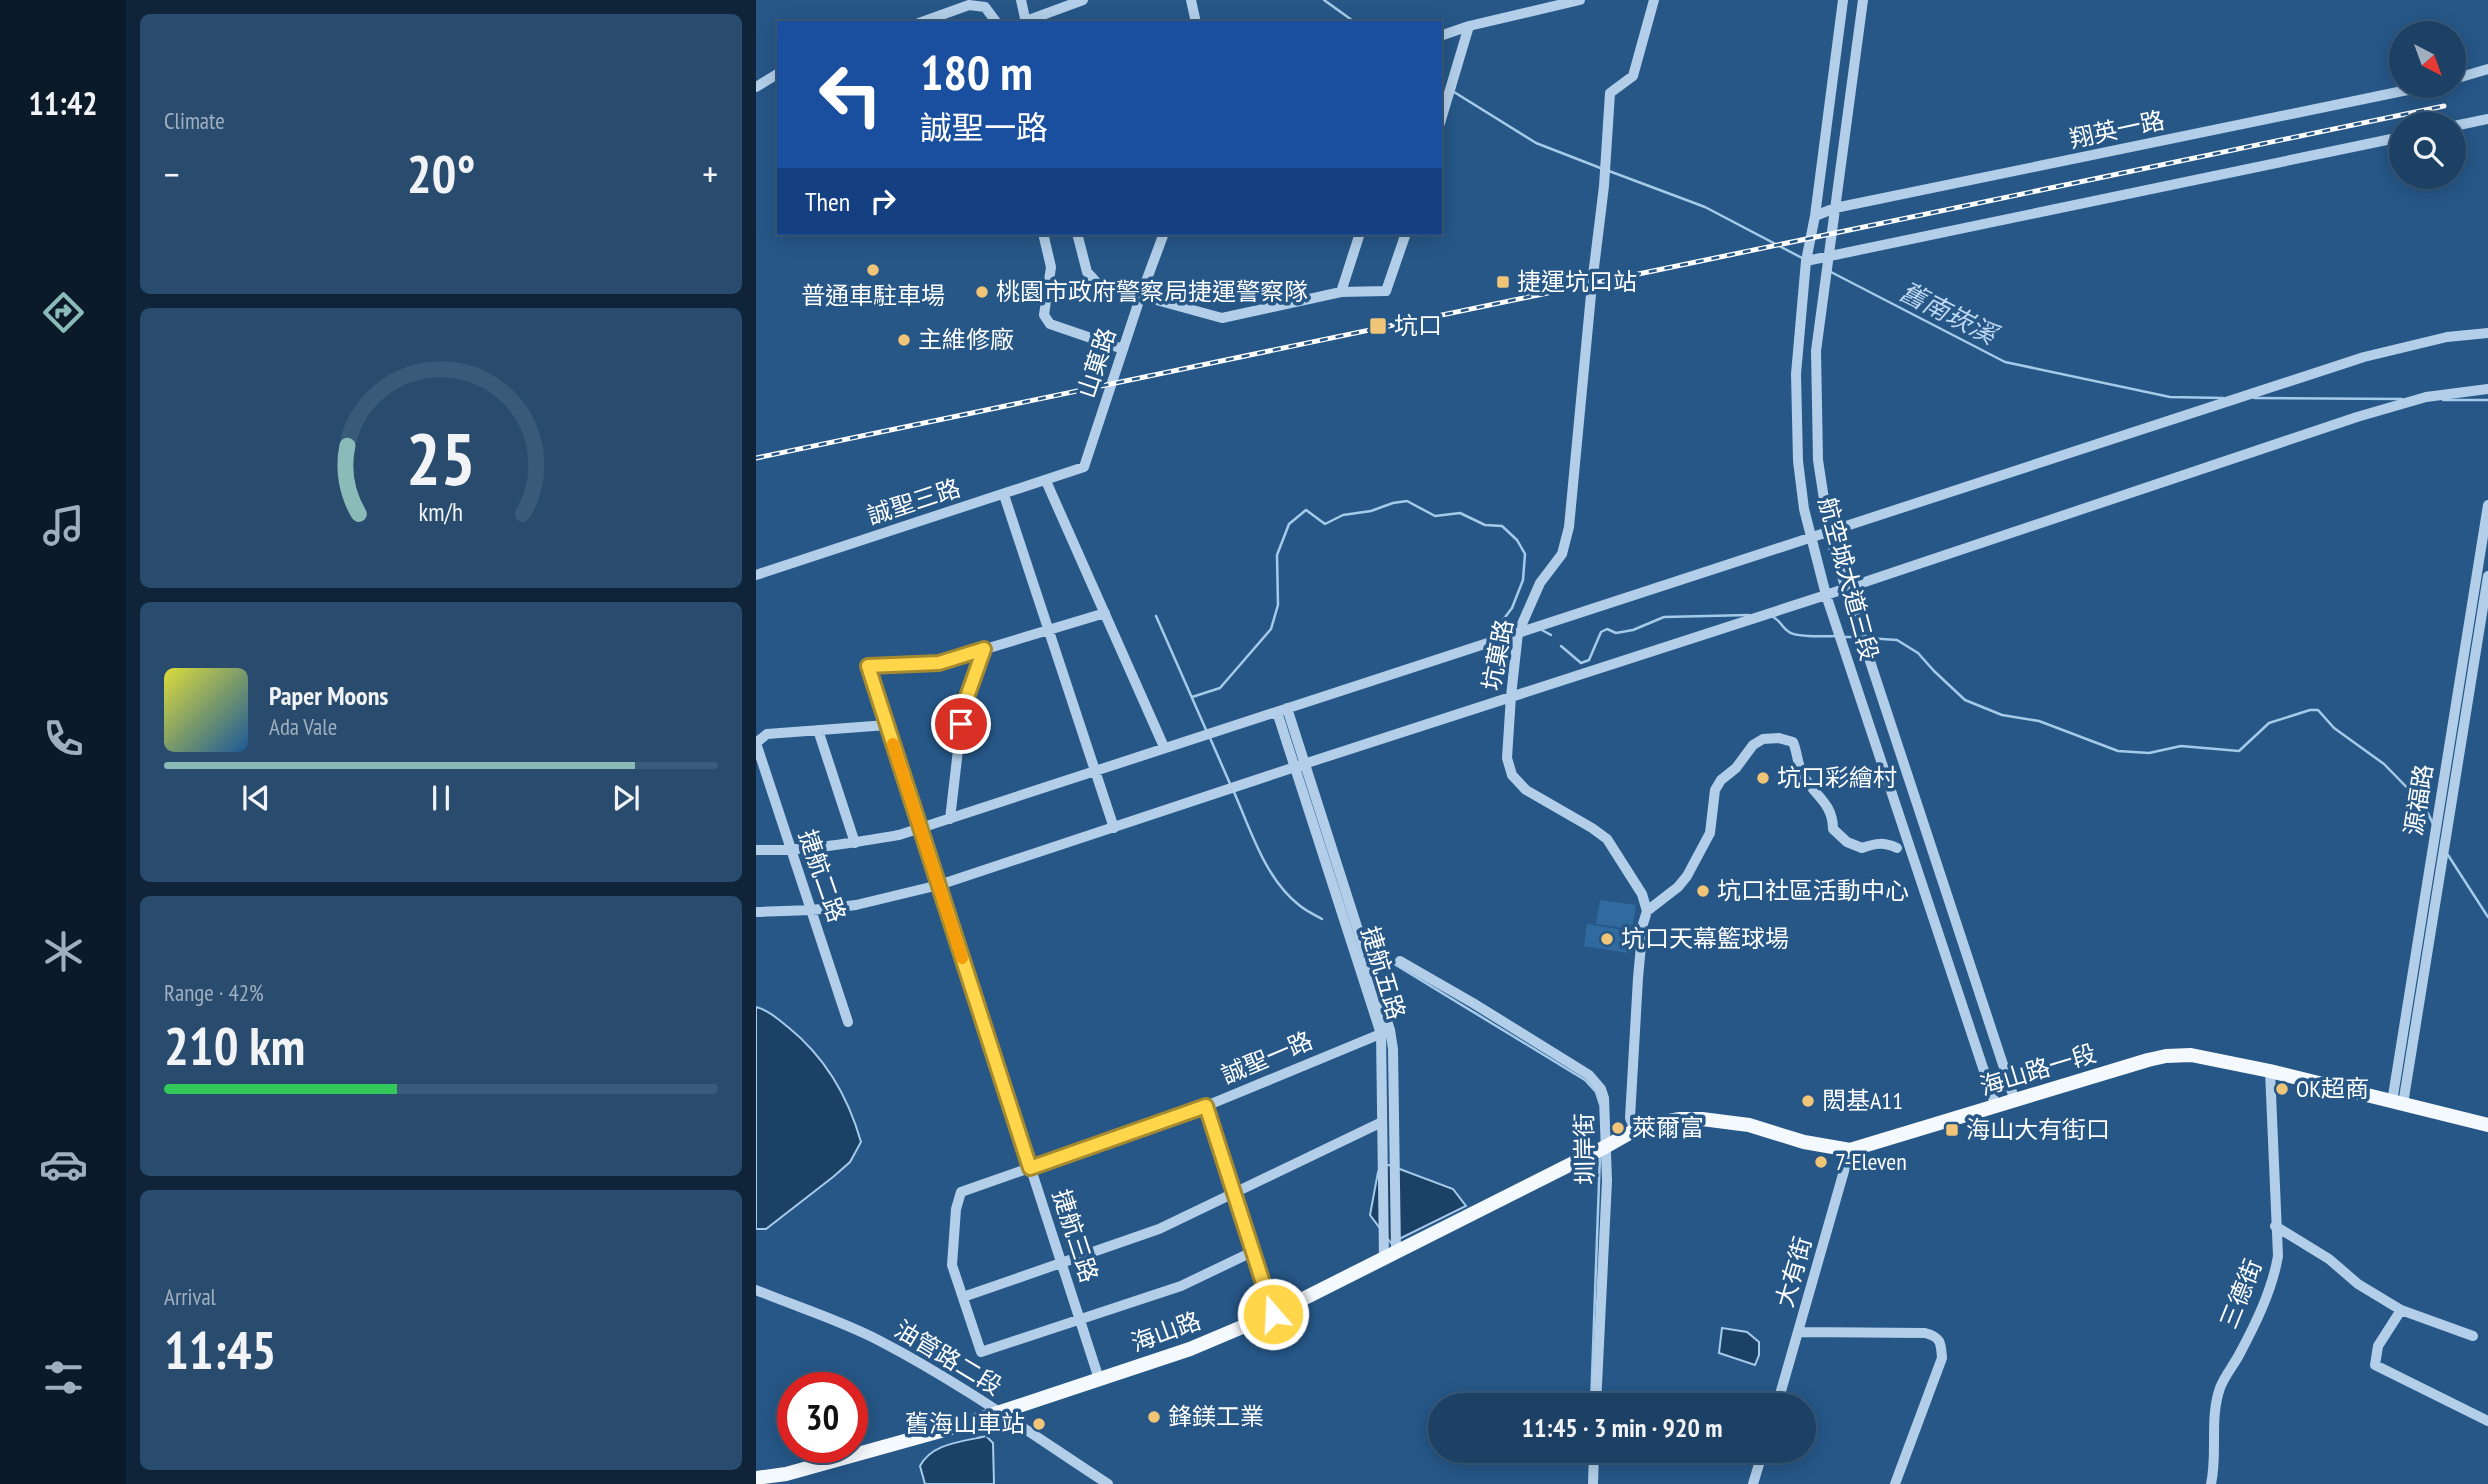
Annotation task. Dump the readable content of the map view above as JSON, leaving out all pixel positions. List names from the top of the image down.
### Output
{
  "streets": {
    "main road": ["海山路一段", "海山路"],
    "street": [
      "翔英一路",
      "山菓路",
      "誠聖三路",
      "航空城大道三段",
      "坑菓路",
      "源福路",
      "捷航二路",
      "捷航五路",
      "誠聖一路",
      "圳岸街",
      "捷航三路",
      "大有街",
      "三德街",
      "油管路二段"
    ]
  },
  "crossings": [
    ["翔英一路", "航空城大道三段"],
    ["山菓路", "誠聖三路"],
    ["航空城大道三段", "海山路一段"],
    ["源福路", "海山路一段"],
    ["捷航五路", "誠聖一路"],
    ["捷航五路", "海山路"],
    ["誠聖一路", "捷航三路"],
    ["海山路一段", "圳岸街"],
    ["海山路一段", "大有街"],
    ["海山路一段", "三德街"],
    ["海山路一段", "海山路"],
    ["圳岸街", "海山路"],
    ["捷航三路", "海山路"],
    ["海山路", "油管路二段"]
  ],
  "water": ["舊南崁溪"],
  "places": {
    "other": [
      "普通車駐車場",
      "桃園市政府警察局捷運警察隊",
      "主維修廠",
      "坑口彩繪村",
      "坑口社區活動中心",
      "坑口天幕籃球場",
      "OK超商",
      "閎基A11",
      "萊爾富",
      "7-Eleven",
      "鋒鎂工業",
      "舊海山車站"
    ],
    "transit": ["捷運坑口站", "坑口", "海山大有街口"]
  },
  "north": "bottom right",
  "page": {
    "tabs": "11:42",
    "tile": [
      "Climate",
      ["Range · 42%", "210 km"],
      ["Arrival", "11:45"]
    ],
    "turn": ["180 m", "誠聖一路"],
    "heat": ["−", "20°", "+"],
    "then": "Then",
    "song": ["Paper Moons", "Ada Vale"],
    "limit": "30",
    "trip": "11:45 · 3 min · 920 m",
    "gauge": ["25", "km/h"]
  }
}
